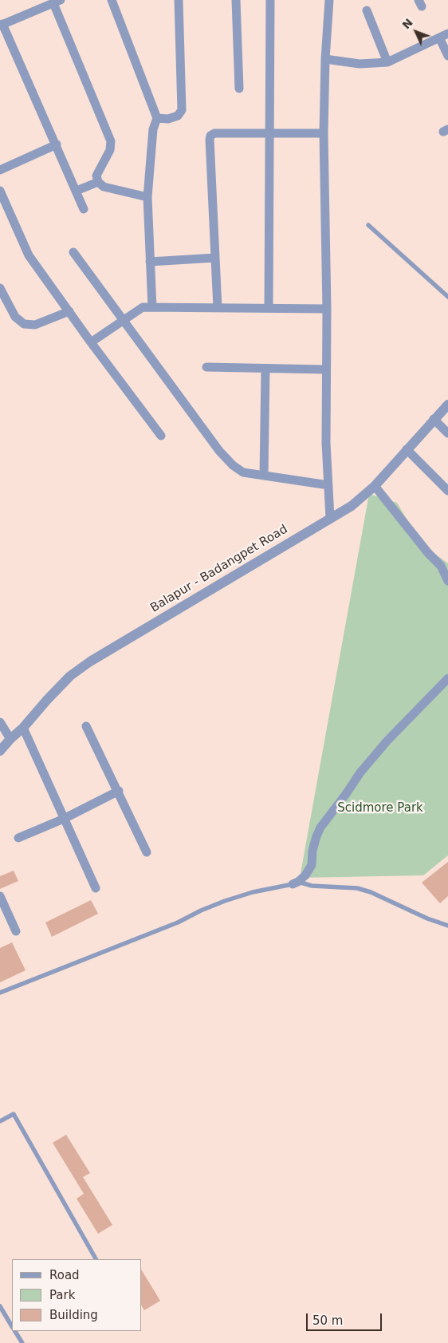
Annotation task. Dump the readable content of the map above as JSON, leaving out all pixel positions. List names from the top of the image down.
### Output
{
  "streets": {
    "street": ["Balapur - Badangpet Road"]
  },
  "parks": ["Scidmore Park"],
  "legend": ["Road", "Park", "Building"],
  "scale_bar": "50 m",
  "north": "top left"
}
